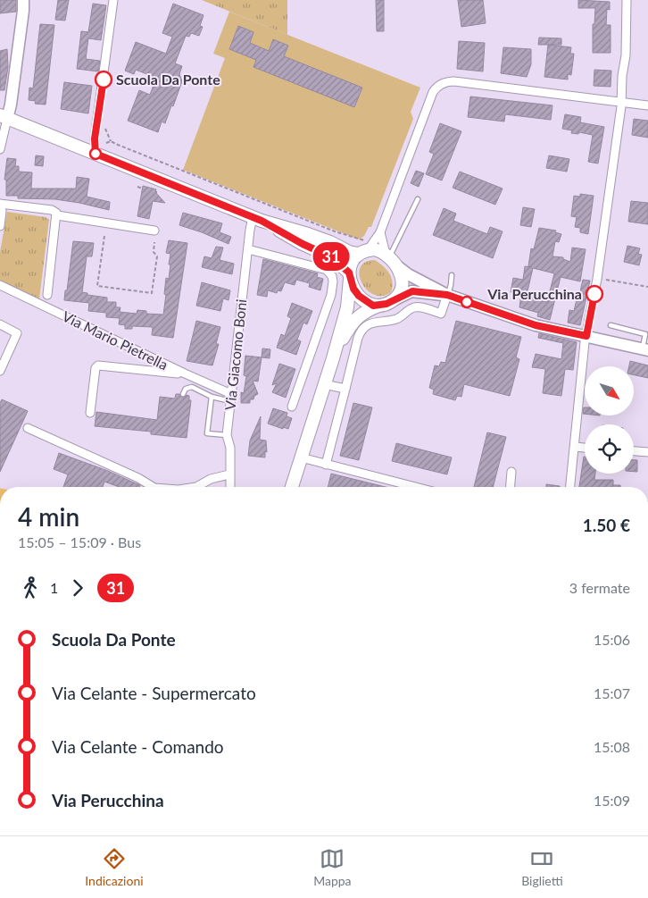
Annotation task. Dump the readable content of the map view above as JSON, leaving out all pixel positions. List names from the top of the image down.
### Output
{
  "streets": {
    "street": ["Via Mario Pietrella", "Via Giacomo Boni"]
  },
  "crossings": [
    ["Via Mario Pietrella", "Via Giacomo Boni"]
  ],
  "places": ["Scuola Da Ponte", "Via Perucchina"],
  "lines": ["bus line 31"],
  "north": "bottom right",
  "page": {
    "on_map": "31",
    "heading": ["4 min", "15:05 – 15:09 · Bus", "1.50 €"],
    "legs": ["1", "31", "3 fermate"],
    "list": [
      {
        "name": "Scuola Da Ponte",
        "value": "15:06"
      },
      {
        "name": "Via Celante - Supermercato",
        "value": "15:07"
      },
      {
        "name": "Via Celante - Comando",
        "value": "15:08"
      },
      {
        "name": "Via Perucchina",
        "value": "15:09"
      }
    ],
    "tabs": ["Indicazioni", "Mappa", "Biglietti"]
  }
}
